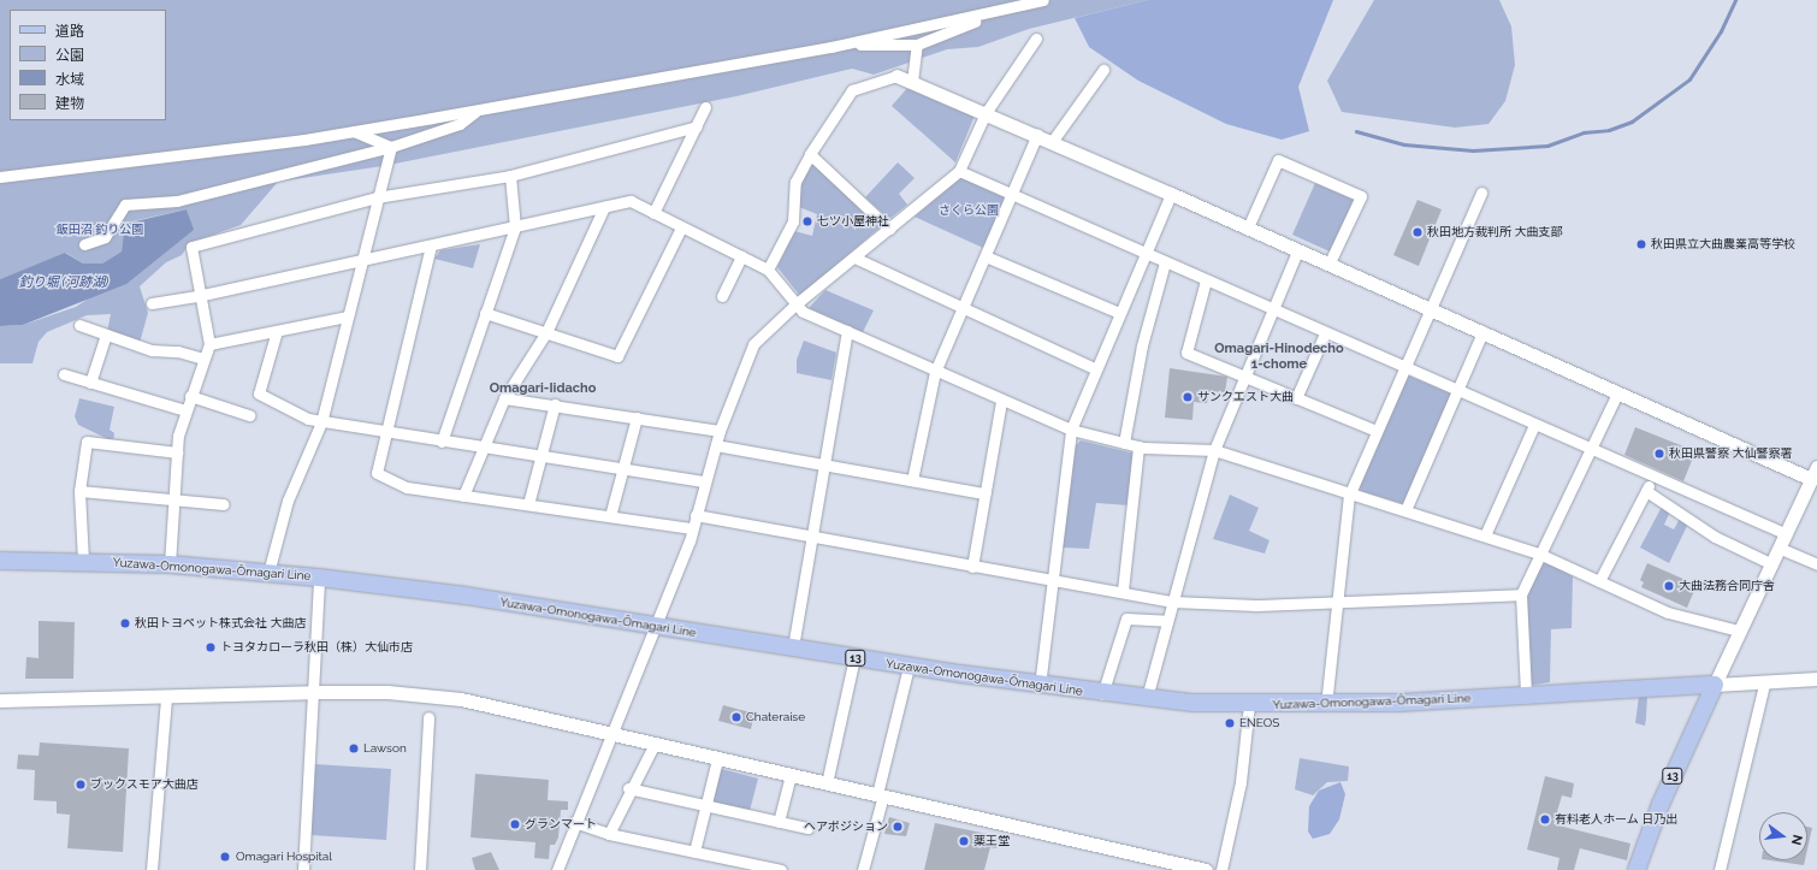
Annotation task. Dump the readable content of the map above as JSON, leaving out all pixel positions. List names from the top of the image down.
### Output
{
  "streets": {
    "main road": ["Yuzawa-Omonogawa-Ōmagari Line", "13"]
  },
  "crossings": [
    ["Yuzawa-Omonogawa-Ōmagari Line", "13"]
  ],
  "districts": ["Omagari-Hinodecho 1-chome", "Omagari-Iidacho"],
  "water": ["釣り堀 (河跡湖)"],
  "parks": ["さくら公園", "飯田沼 釣り公園"],
  "places": [
    "七ツ小屋神社",
    "秋田地方裁判所 大曲支部",
    "秋田県立大曲農業高等学校",
    "サンクエスト大曲",
    "秋田県警察 大仙警察署",
    "大曲法務合同庁舎",
    "秋田トヨペット株式会社 大曲店",
    "トヨタカローラ秋田（株）大仙市店",
    "Chateraise",
    "ENEOS",
    "Lawson",
    "ブックスモア大曲店",
    "有料老人ホーム 日乃出",
    "グランマート",
    "ヘアポジション",
    "薬王堂",
    "Omagari Hospital"
  ],
  "legend": [
    "道路",
    "公園",
    "水域",
    "建物"
  ],
  "north": "right"
}
